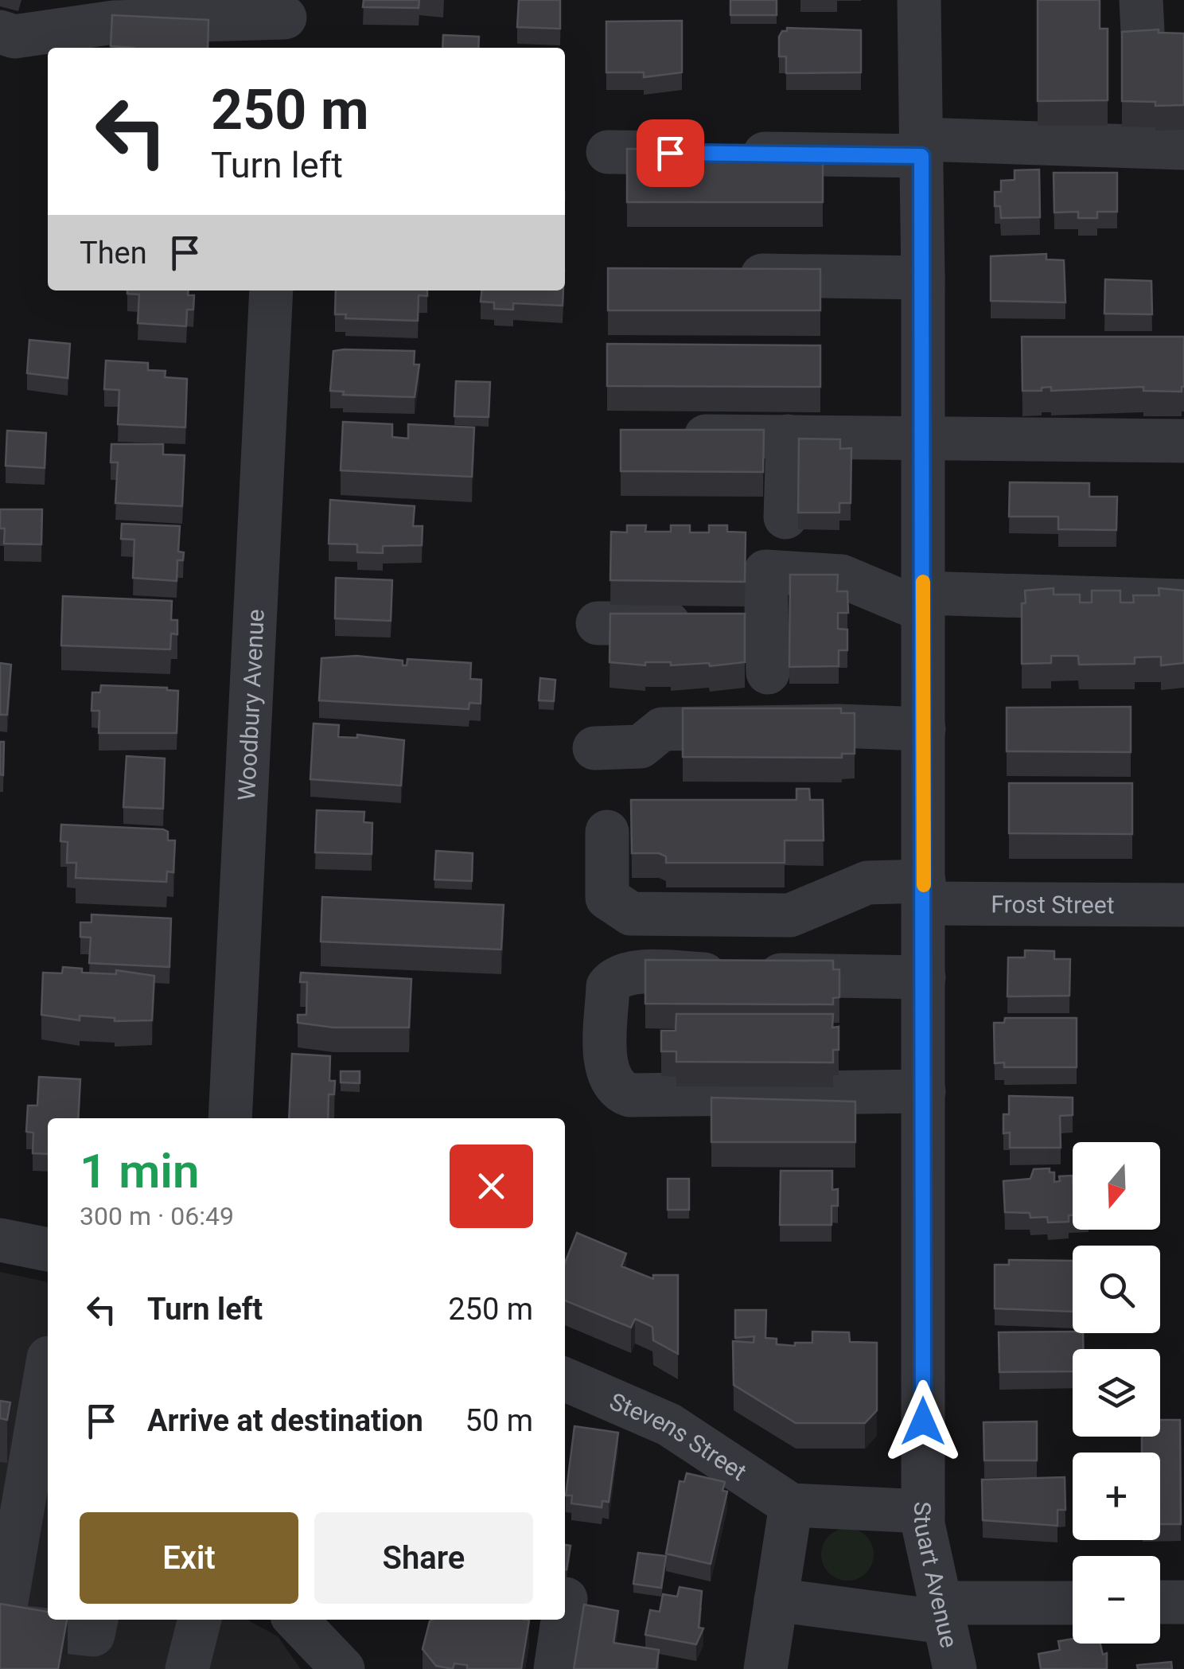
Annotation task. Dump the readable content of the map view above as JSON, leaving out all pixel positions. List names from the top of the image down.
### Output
{
  "streets": {
    "street": [
      "Woodbury Avenue",
      "Frost Street",
      "Stevens Street",
      "Stuart Avenue"
    ]
  },
  "crossings": [
    ["Frost Street", "Stuart Avenue"]
  ],
  "north": "bottom",
  "page": {
    "turn": ["250 m", "Turn left"],
    "then": "Then",
    "heading": ["1 min", "300 m · 06:49"],
    "map_buttons": ["+", "−"],
    "list": [
      {
        "name": "Turn left",
        "value": "250 m"
      },
      {
        "name": "Arrive at destination",
        "value": "50 m"
      }
    ],
    "buttons": ["Exit", "Share"]
  }
}
